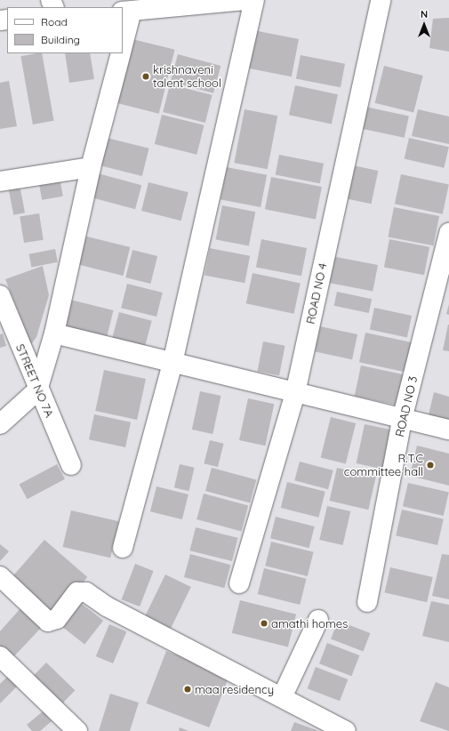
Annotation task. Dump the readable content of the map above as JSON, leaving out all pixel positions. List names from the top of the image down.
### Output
{
  "streets": {
    "street": ["ROAD NO 4", "STREET NO 7A", "ROAD NO 3"]
  },
  "places": [
    "krishnaveni talent school",
    "R.T.C committee hall",
    "amathi homes",
    "maa residency"
  ],
  "legend": ["Road", "Building"],
  "north": "top"
}
